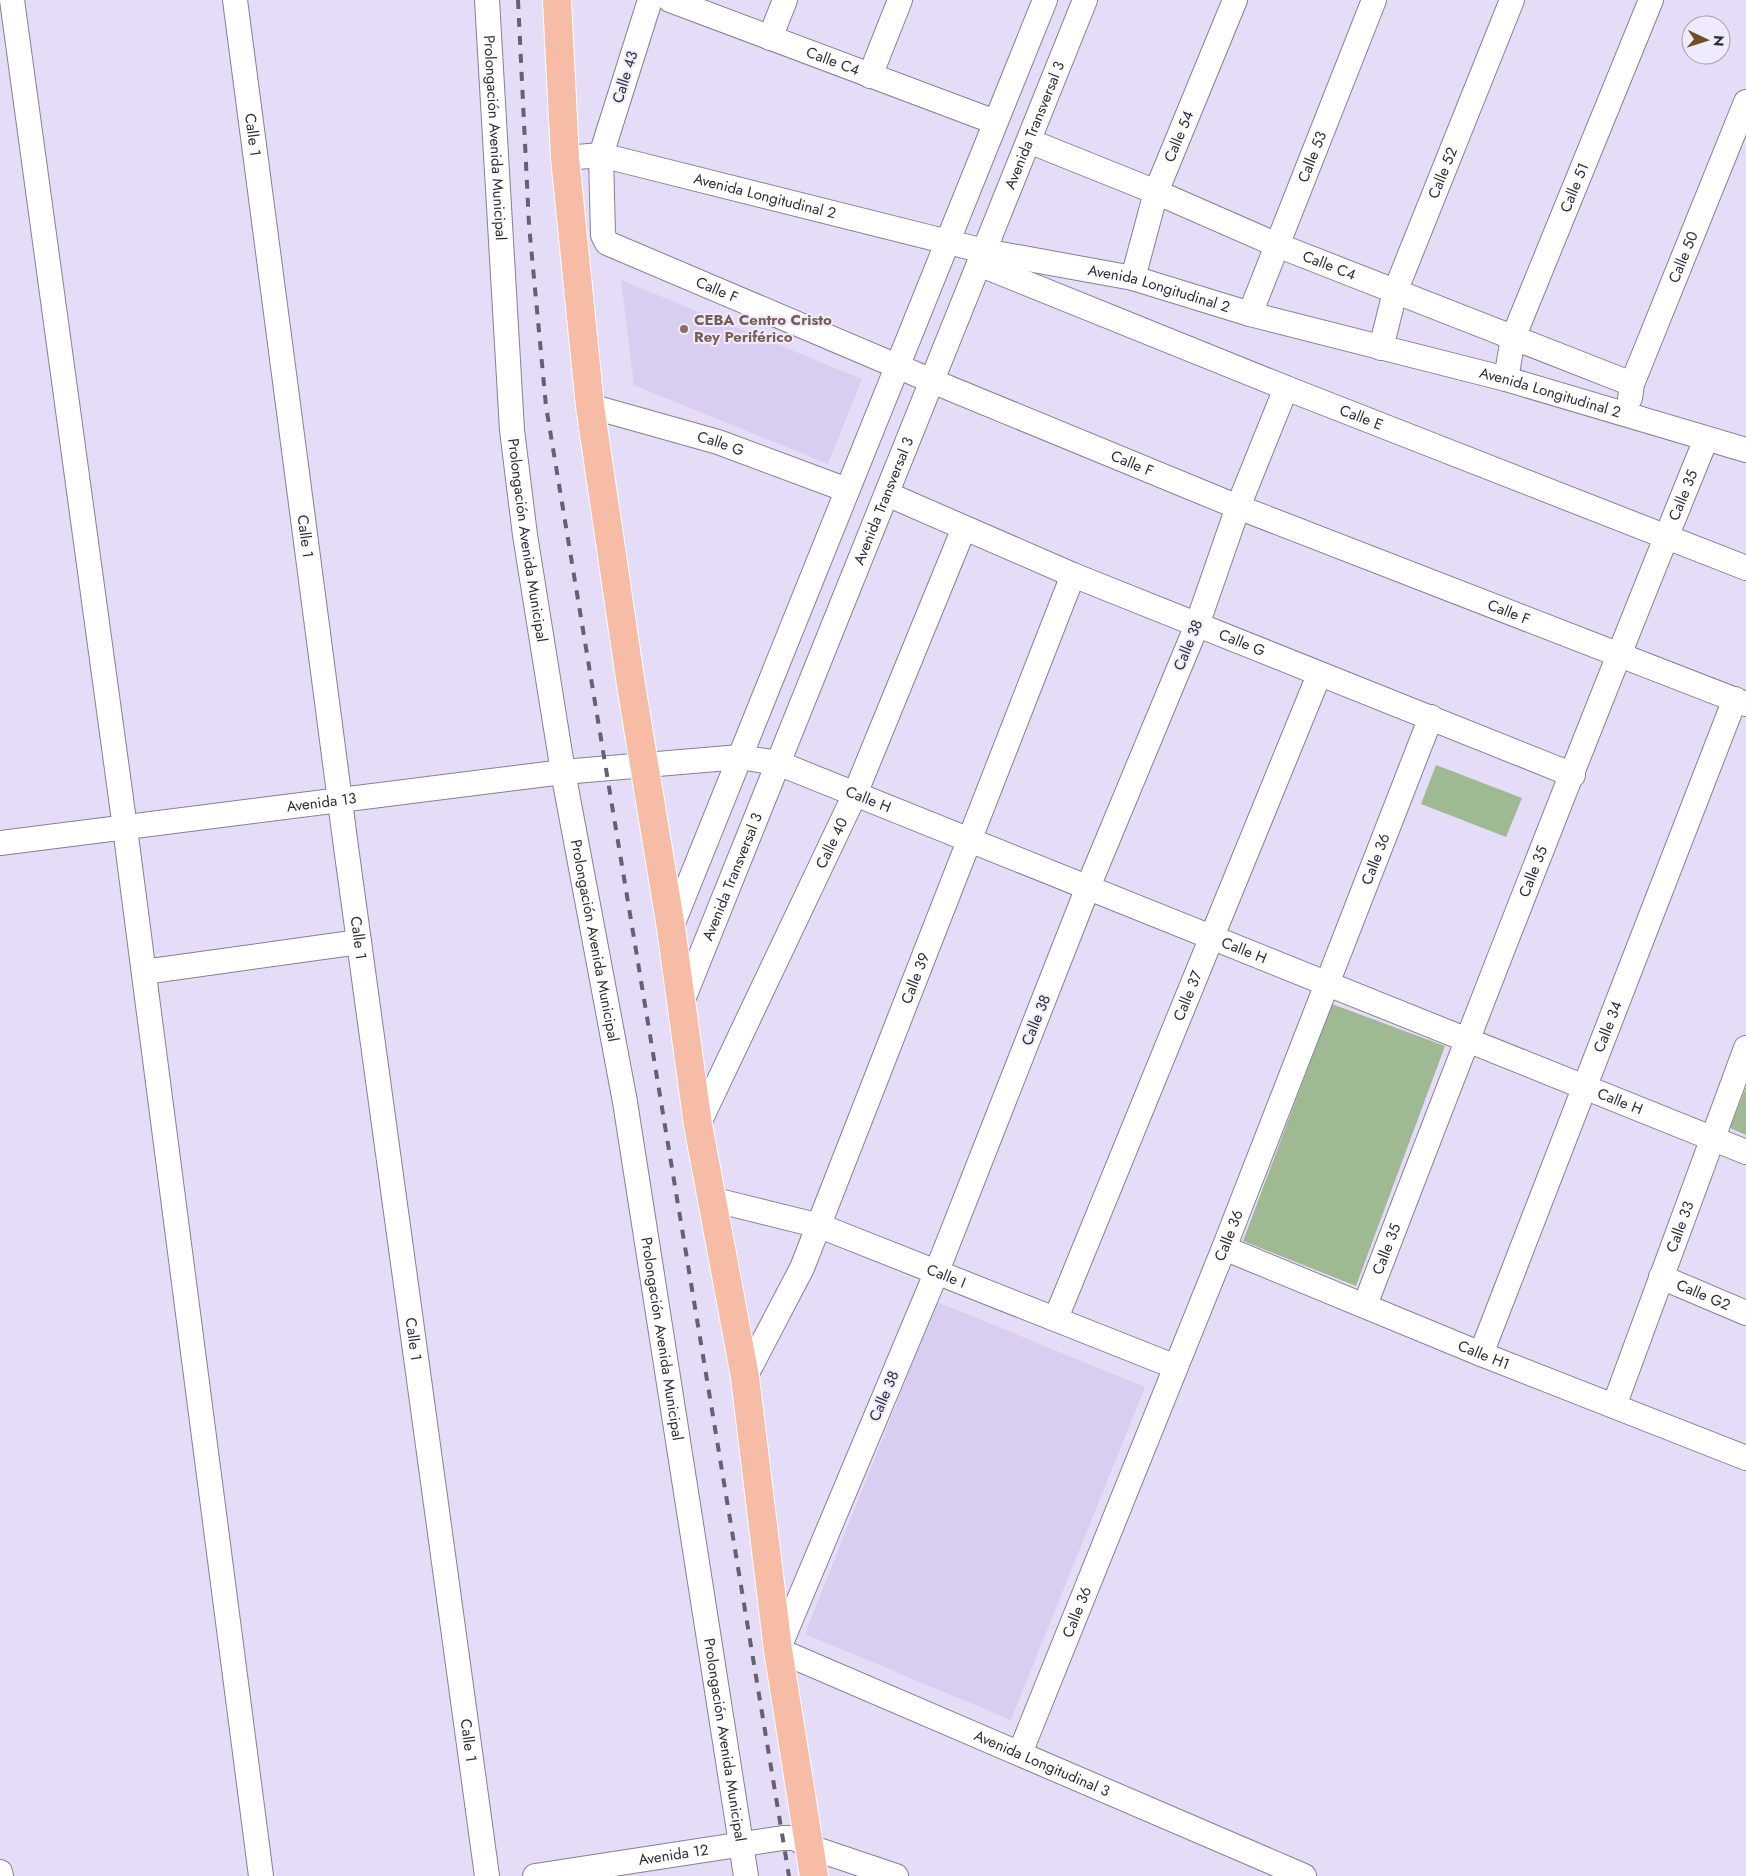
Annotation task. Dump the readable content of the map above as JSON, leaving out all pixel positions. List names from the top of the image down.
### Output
{
  "streets": {
    "street": [
      "Calle C4",
      "Calle 43",
      "Avenida Transversal 3",
      "Calle 1",
      "Calle 54",
      "Prolongación Avenida Municipal",
      "Calle 53",
      "Calle 52",
      "Calle 51",
      "Avenida Longitudinal 2",
      "Calle 50",
      "Calle F",
      "Calle E",
      "Calle G",
      "Calle 35",
      "Calle 38",
      "Calle H",
      "Avenida 13",
      "Calle 40",
      "Calle 36",
      "Calle 39",
      "Calle 37",
      "Calle 34",
      "Calle 33",
      "Calle I",
      "Calle G2",
      "Calle H1",
      "Avenida Longitudinal 3",
      "Avenida 12"
    ]
  },
  "crossings": [
    ["Calle C4", "Avenida Transversal 3"],
    ["Calle C4", "Calle 54"],
    ["Calle C4", "Calle 53"],
    ["Calle C4", "Calle 52"],
    ["Calle C4", "Calle 51"],
    ["Calle C4", "Calle 50"],
    ["Calle 43", "Avenida Longitudinal 2"],
    ["Calle 43", "Calle F"],
    ["Avenida Transversal 3", "Avenida Longitudinal 2"],
    ["Avenida Transversal 3", "Calle F"],
    ["Avenida Transversal 3", "Calle E"],
    ["Avenida Transversal 3", "Calle G"],
    ["Avenida Transversal 3", "Calle H"],
    ["Calle 1", "Avenida 13"],
    ["Calle 54", "Avenida Longitudinal 2"],
    ["Prolongación Avenida Municipal", "Avenida 13"],
    ["Prolongación Avenida Municipal", "Avenida 12"],
    ["Calle 53", "Avenida Longitudinal 2"],
    ["Calle 52", "Avenida Longitudinal 2"],
    ["Calle 51", "Avenida Longitudinal 2"],
    ["Avenida Longitudinal 2", "Calle 50"],
    ["Avenida Longitudinal 2", "Calle F"],
    ["Avenida Longitudinal 2", "Calle E"],
    ["Avenida Longitudinal 2", "Calle 35"],
    ["Calle F", "Calle 35"],
    ["Calle F", "Calle 38"],
    ["Calle F", "Calle 34"],
    ["Calle E", "Calle 35"],
    ["Calle E", "Calle 38"],
    ["Calle G", "Calle 35"],
    ["Calle G", "Calle 38"],
    ["Calle G", "Calle 40"],
    ["Calle G", "Calle 36"],
    ["Calle G", "Calle 39"],
    ["Calle G", "Calle 37"],
    ["Calle 35", "Calle H"],
    ["Calle 35", "Calle H1"],
    ["Calle 38", "Calle H"],
    ["Calle 38", "Calle I"],
    ["Calle 38", "Avenida Longitudinal 3"],
    ["Calle H", "Avenida 13"],
    ["Calle H", "Calle 40"],
    ["Calle H", "Calle 36"],
    ["Calle H", "Calle 39"],
    ["Calle H", "Calle 37"],
    ["Calle H", "Calle 34"],
    ["Calle H", "Calle 33"],
    ["Calle 36", "Calle I"],
    ["Calle 36", "Calle H1"],
    ["Calle 36", "Avenida Longitudinal 3"],
    ["Calle 39", "Calle I"],
    ["Calle 37", "Calle I"],
    ["Calle 34", "Calle H1"],
    ["Calle 33", "Calle G2"],
    ["Calle 33", "Calle H1"]
  ],
  "places": ["CEBA Centro Cristo Rey Periférico"],
  "north": "right"
}
